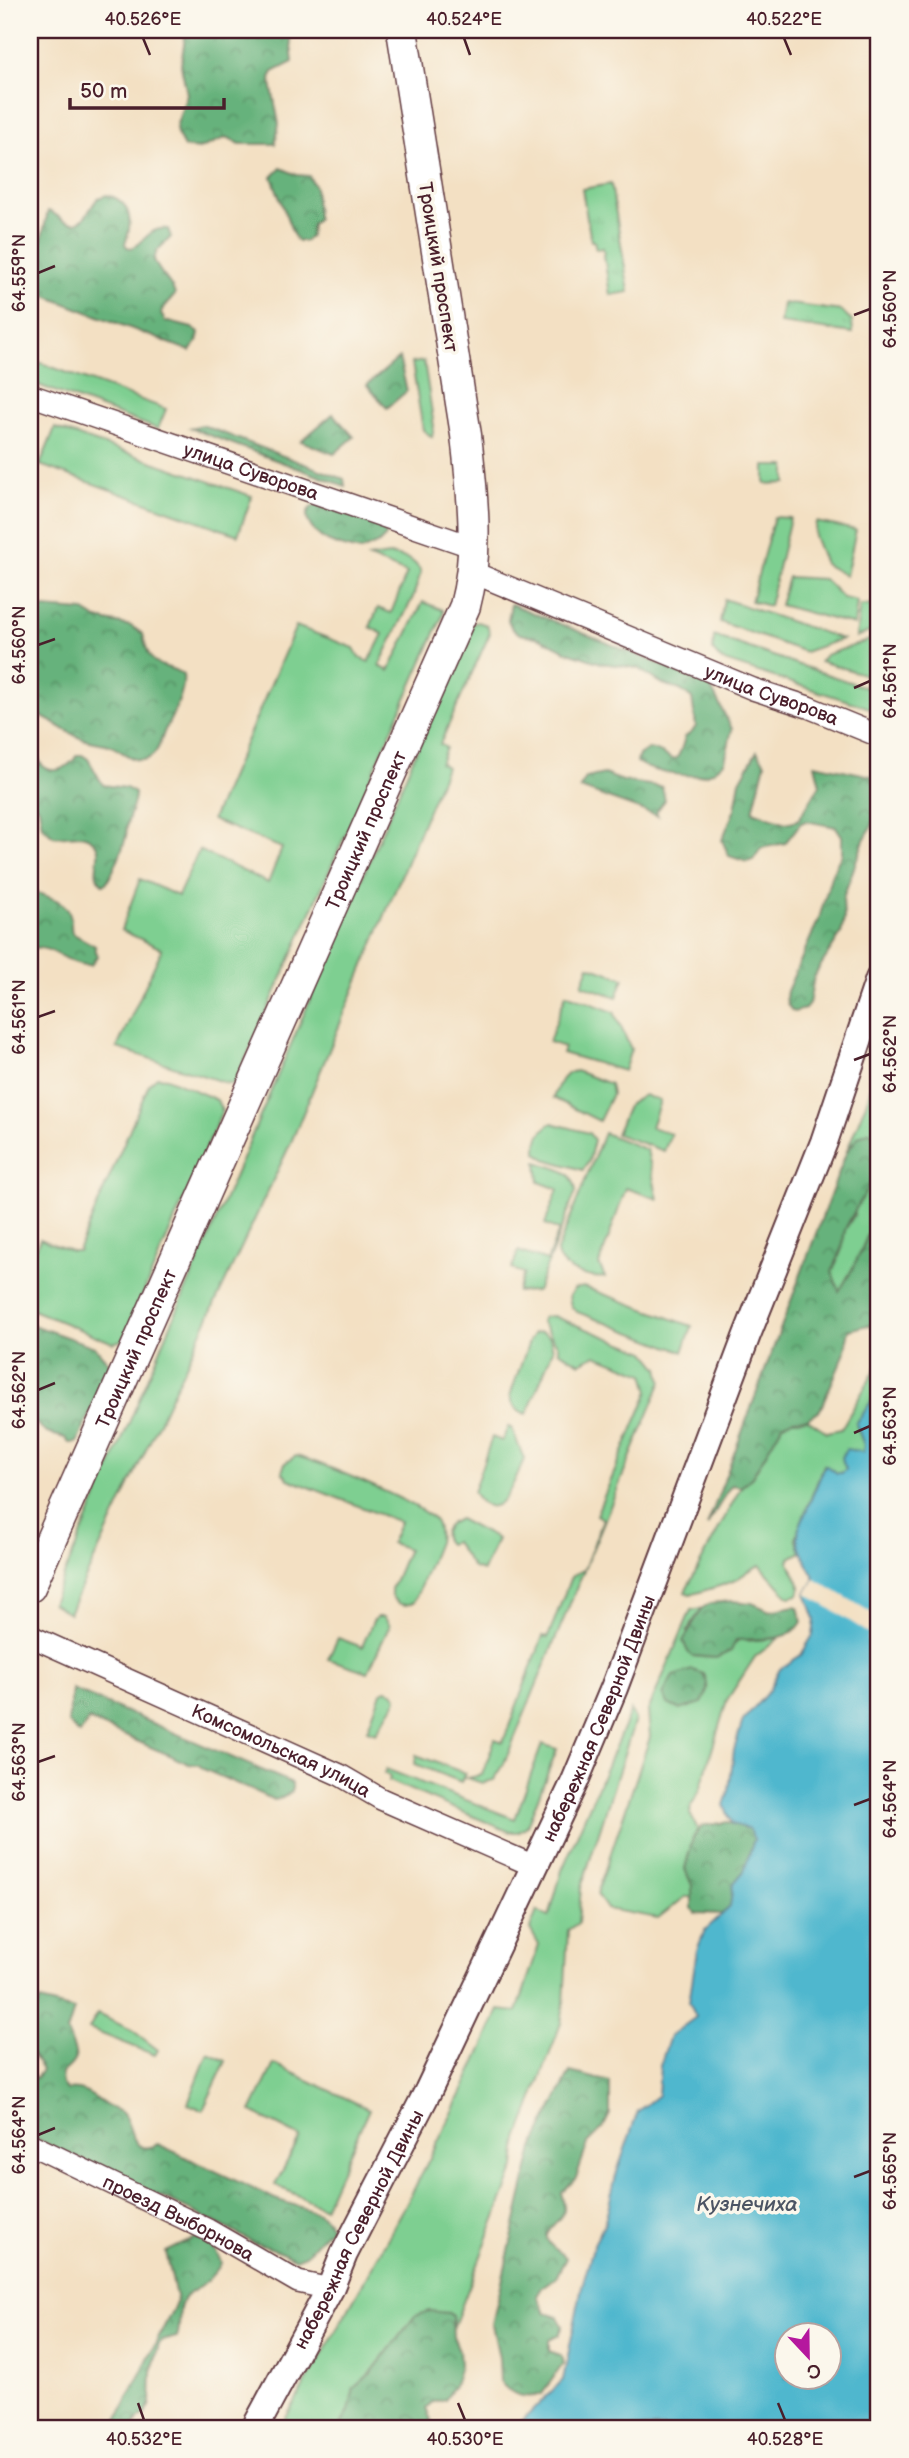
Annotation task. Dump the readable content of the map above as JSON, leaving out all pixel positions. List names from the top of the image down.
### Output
{
  "streets": {
    "main road": ["Троицкий проспект"],
    "street": [
      "улица Суворова",
      "набережная Северной Двины",
      "Комсомольская улица",
      "проезд Выборнова"
    ]
  },
  "crossings": [
    ["Троицкий проспект", "улица Суворова"],
    ["набережная Северной Двины", "Комсомольская улица"],
    ["набережная Северной Двины", "проезд Выборнова"]
  ],
  "water": ["Кузнечиха"],
  "scale_bar": "50 m",
  "north": "bottom",
  "coordinates": [
    "40.526°E",
    "40.524°E",
    "40.522°E",
    "64.559°N",
    "64.560°N",
    "64.561°N",
    "64.562°N",
    "64.563°N",
    "64.564°N",
    "64.565°N",
    "40.532°E",
    "40.530°E",
    "40.528°E"
  ]
}
